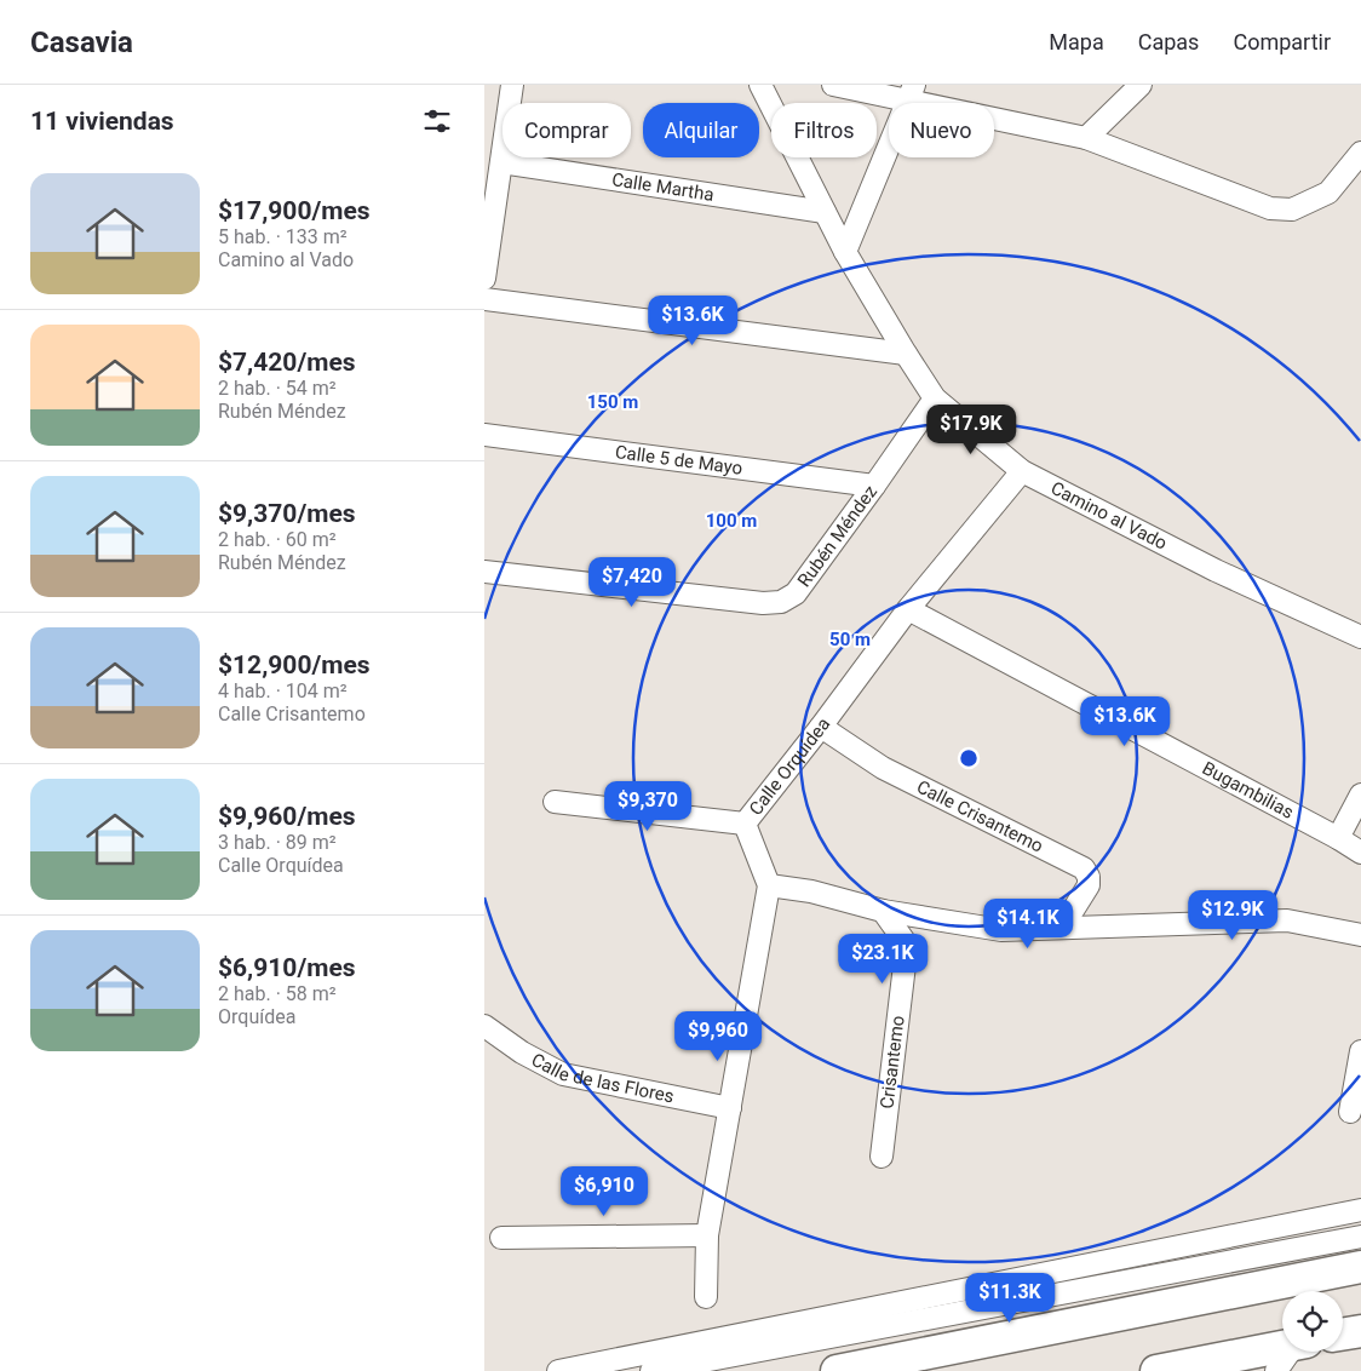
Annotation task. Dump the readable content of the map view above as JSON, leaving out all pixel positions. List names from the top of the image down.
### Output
{
  "streets": {
    "street": [
      "Calle Martha",
      "Calle 5 de Mayo",
      "Camino al Vado",
      "Rubén Méndez",
      "Calle Orquídea",
      "Bugambilias",
      "Calle Crisantemo",
      "Crisantemo",
      "Calle de las Flores"
    ]
  },
  "crossings": [
    ["Calle Martha", "Camino al Vado"],
    ["Calle 5 de Mayo", "Rubén Méndez"],
    ["Camino al Vado", "Rubén Méndez"],
    ["Camino al Vado", "Calle Orquídea"],
    ["Calle Orquídea", "Bugambilias"],
    ["Calle Orquídea", "Calle Crisantemo"]
  ],
  "page": {
    "header": "Casavia",
    "nav": ["Mapa", "Capas", "Compartir"],
    "heading": "11 viviendas",
    "chip": [
      "Comprar",
      "Alquilar",
      "Filtros",
      "Nuevo"
    ],
    "list": [
      {
        "name": "$17,900/mes",
        "note": "5 hab. · 133 m² · Camino al Vado"
      },
      {
        "name": "$7,420/mes",
        "note": "2 hab. · 54 m² · Rubén Méndez"
      },
      {
        "name": "$9,370/mes",
        "note": "2 hab. · 60 m² · Rubén Méndez"
      },
      {
        "name": "$12,900/mes",
        "note": "4 hab. · 104 m² · Calle Crisantemo"
      },
      {
        "name": "$9,960/mes",
        "note": "3 hab. · 89 m² · Calle Orquídea"
      },
      {
        "name": "$6,910/mes",
        "note": "2 hab. · 58 m² · Orquídea"
      }
    ],
    "price": [
      "$13.6K",
      "$17.9K",
      "$7,420",
      "$13.6K",
      "$9,370",
      "$12.9K",
      "$14.1K",
      "$23.1K",
      "$9,960",
      "$6,910",
      "$11.3K"
    ]
  },
  "rings": ["150 m", "100 m", "50 m"]
}
